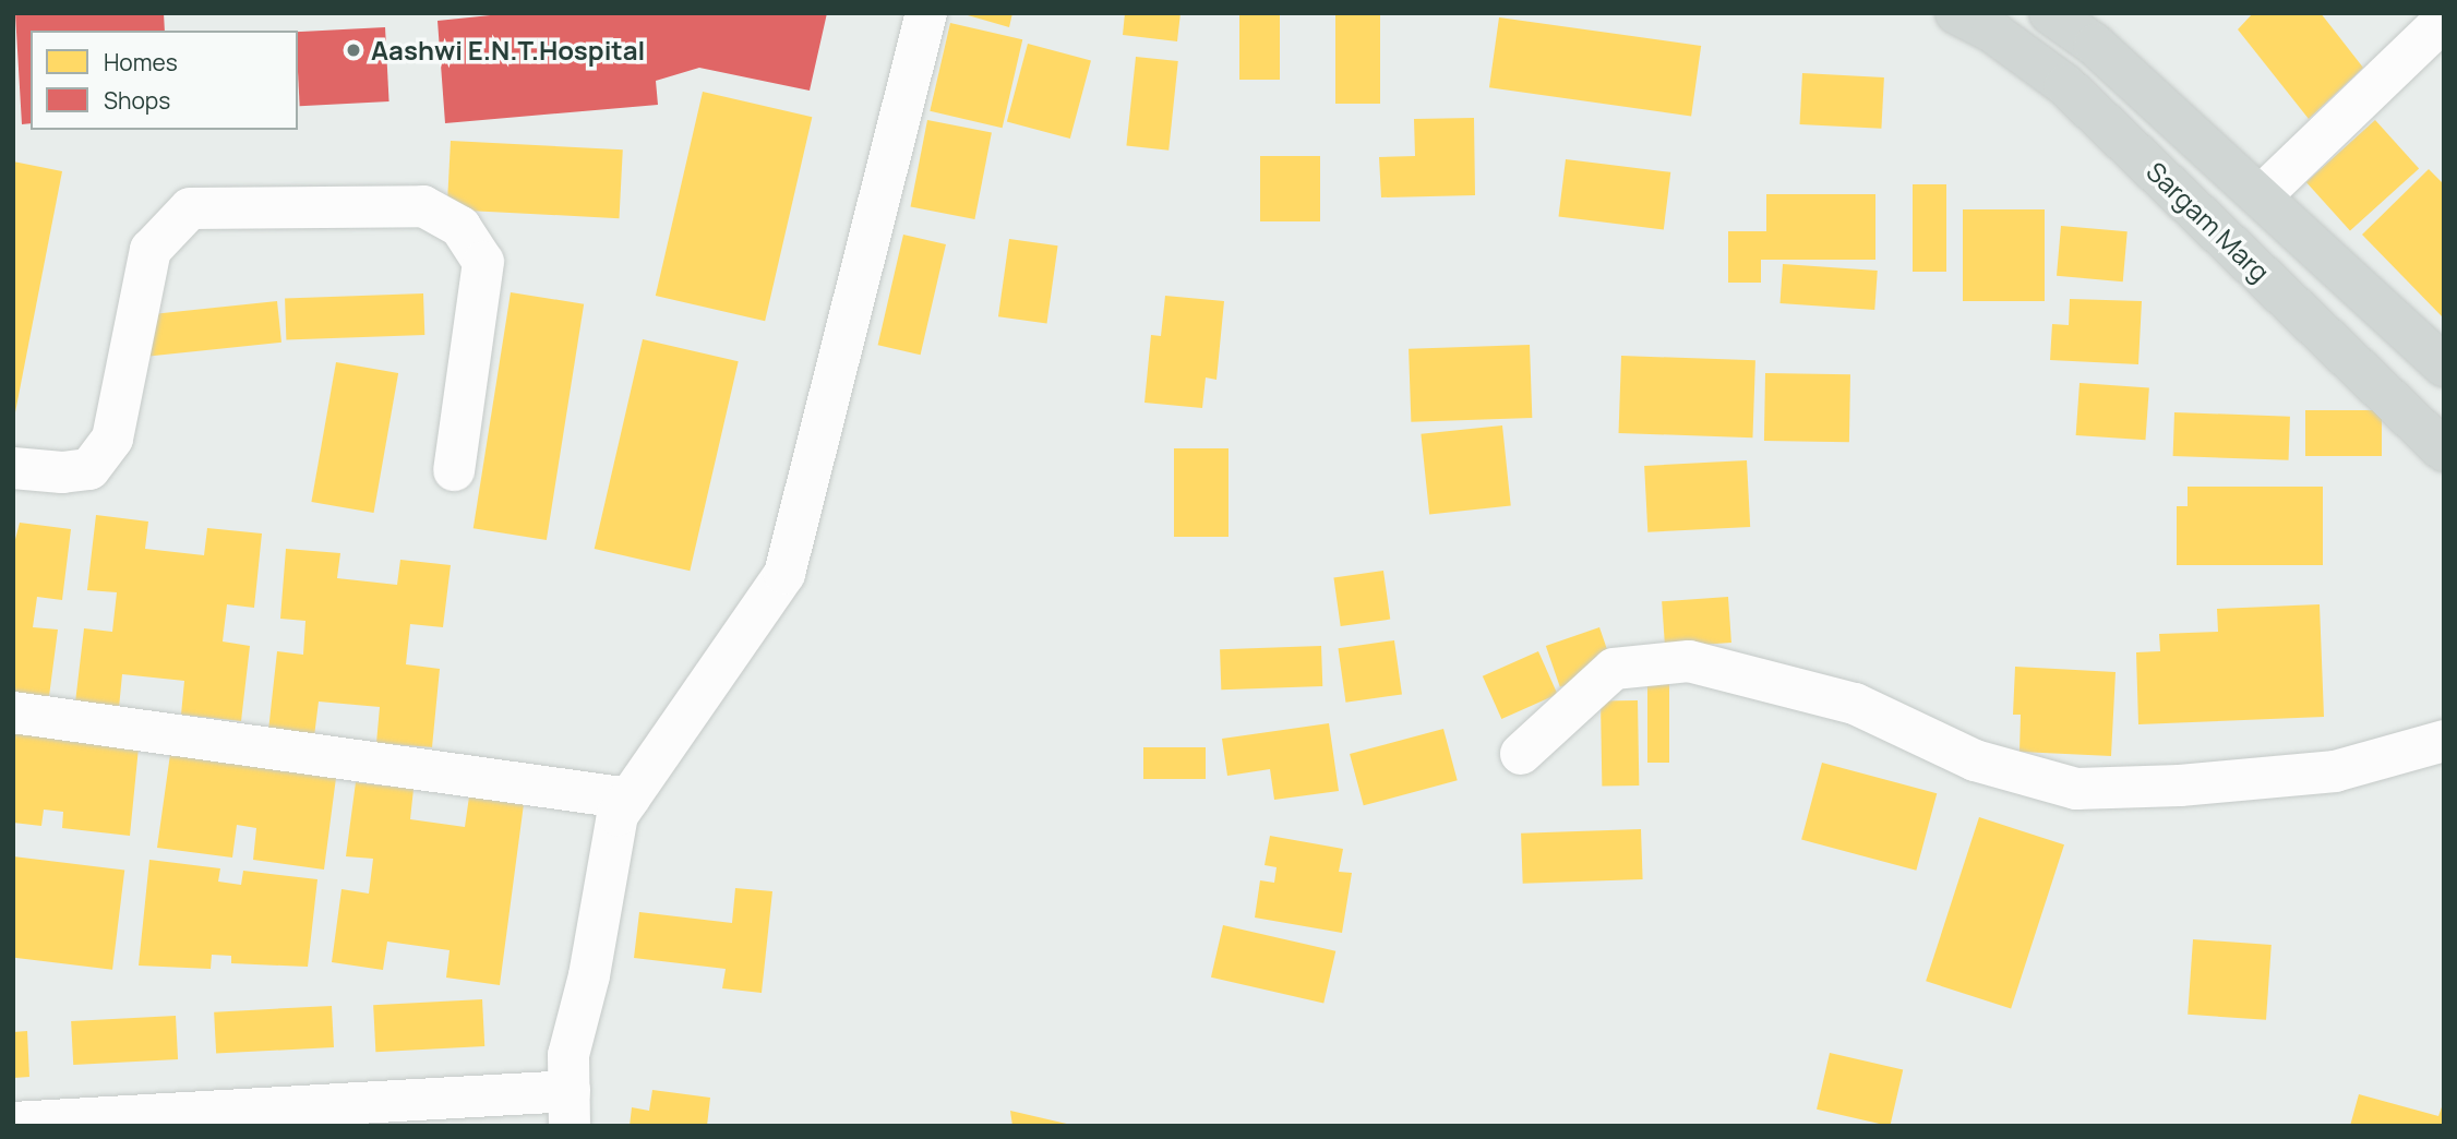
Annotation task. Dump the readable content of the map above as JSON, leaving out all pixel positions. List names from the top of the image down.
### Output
{
  "streets": {
    "main road": ["Sargam Marg"]
  },
  "places": ["Aashwi E.N.T.Hospital"],
  "legend": ["Homes", "Shops"]
}
